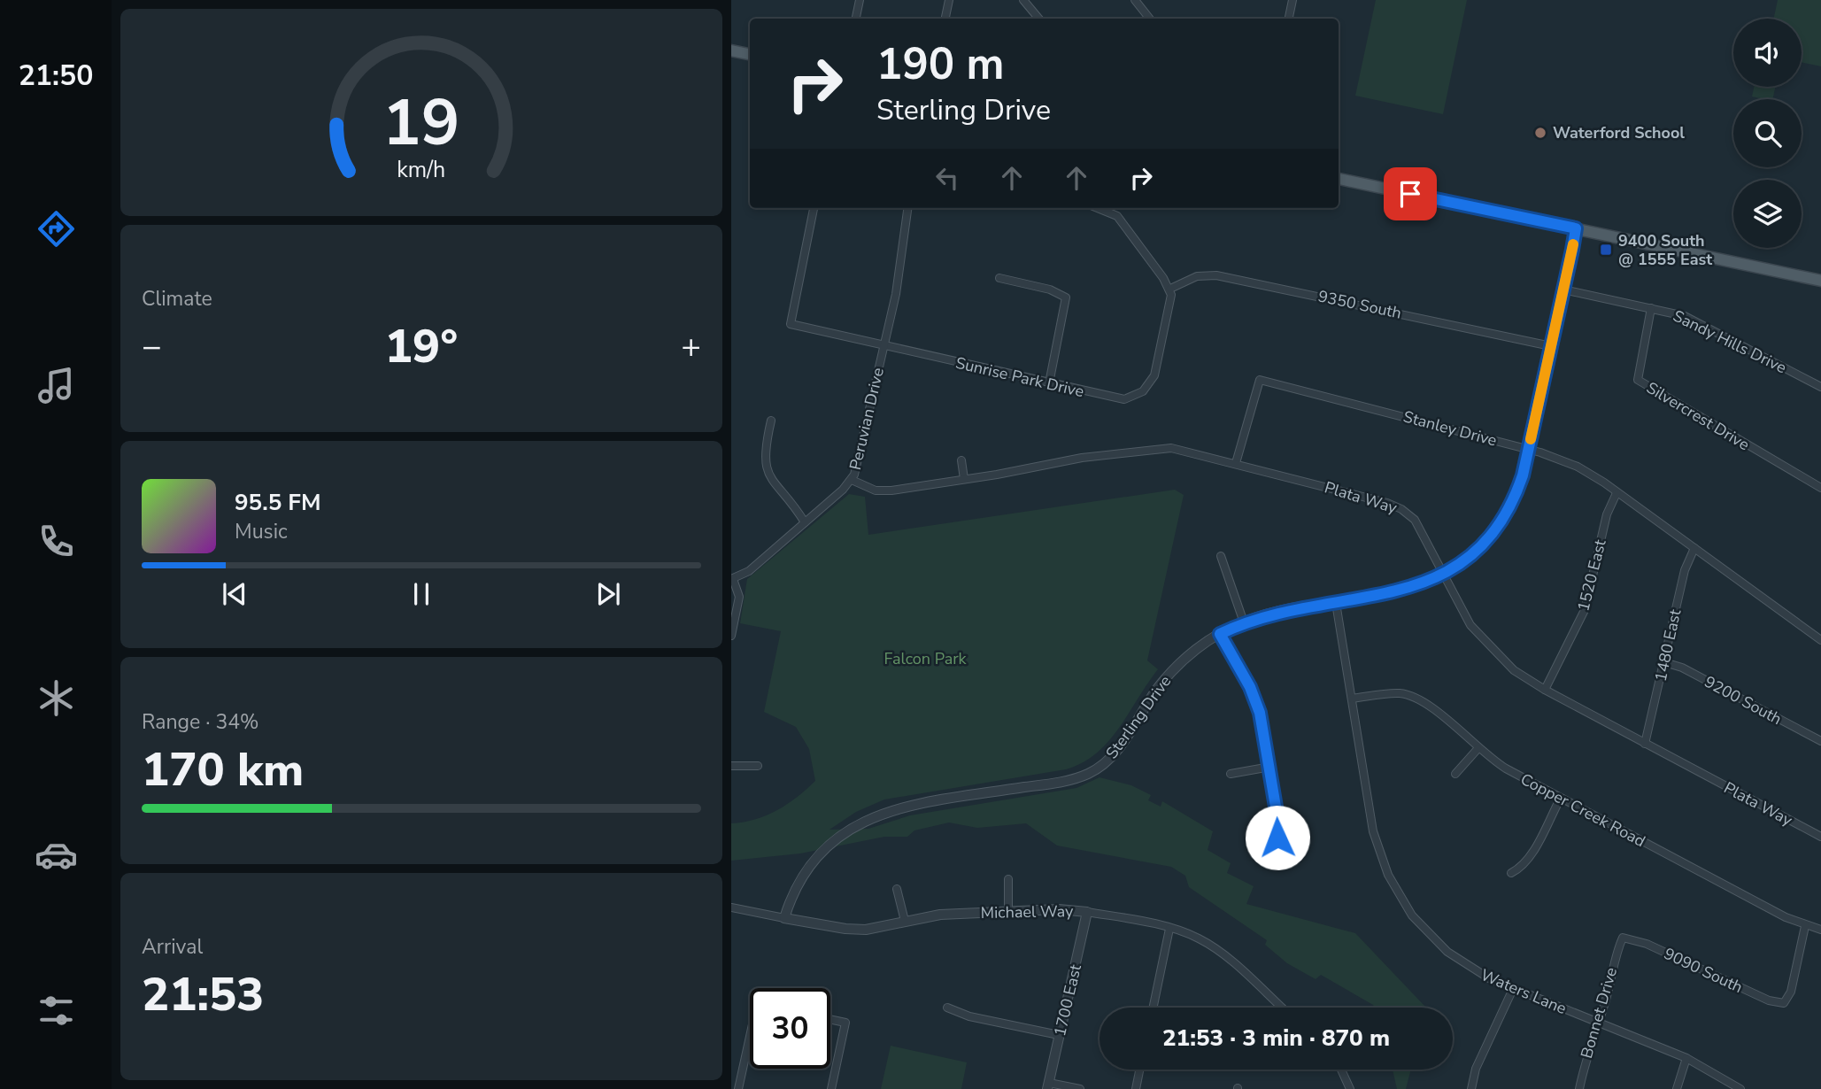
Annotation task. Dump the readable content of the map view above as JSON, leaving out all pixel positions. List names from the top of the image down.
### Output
{
  "streets": {
    "street": [
      "9350 South",
      "Sandy Hills Drive",
      "Sunrise Park Drive",
      "Silvercrest Drive",
      "Peruvian Drive",
      "Stanley Drive",
      "Plata Way",
      "1520 East",
      "1480 East",
      "9200 South",
      "Sterling Drive",
      "Copper Creek Road",
      "Michael Way",
      "9090 South",
      "Waters Lane",
      "1700 East",
      "Bonnet Drive"
    ]
  },
  "crossings": [
    ["9350 South", "Sunrise Park Drive"],
    ["9350 South", "Sterling Drive"],
    ["Sandy Hills Drive", "Silvercrest Drive"],
    ["Sandy Hills Drive", "Sterling Drive"],
    ["Sunrise Park Drive", "Peruvian Drive"],
    ["Peruvian Drive", "Plata Way"],
    ["Stanley Drive", "Plata Way"],
    ["Stanley Drive", "1520 East"],
    ["Stanley Drive", "1480 East"],
    ["Stanley Drive", "Sterling Drive"],
    ["Plata Way", "1520 East"],
    ["Plata Way", "1480 East"],
    ["Plata Way", "Sterling Drive"],
    ["1480 East", "9200 South"],
    ["Sterling Drive", "Michael Way"],
    ["Sterling Drive", "Waters Lane"],
    ["Copper Creek Road", "9090 South"],
    ["Copper Creek Road", "Waters Lane"],
    ["Michael Way", "1700 East"],
    ["9090 South", "Bonnet Drive"],
    ["Waters Lane", "Bonnet Drive"]
  ],
  "parks": ["Falcon Park"],
  "places": {
    "other": ["Waterford School"],
    "transit": ["9400 South @ 1555 East"]
  },
  "page": {
    "tabs": "21:50",
    "turn": ["190 m", "Sterling Drive"],
    "tile": [
      "Climate",
      ["Range · 34%", "170 km"],
      ["Arrival", "21:53"]
    ],
    "heat": ["−", "19°", "+"],
    "song": ["95.5 FM", "Music"],
    "limit": "30",
    "trip": "21:53 · 3 min · 870 m",
    "gauge": ["19", "km/h"]
  }
}
